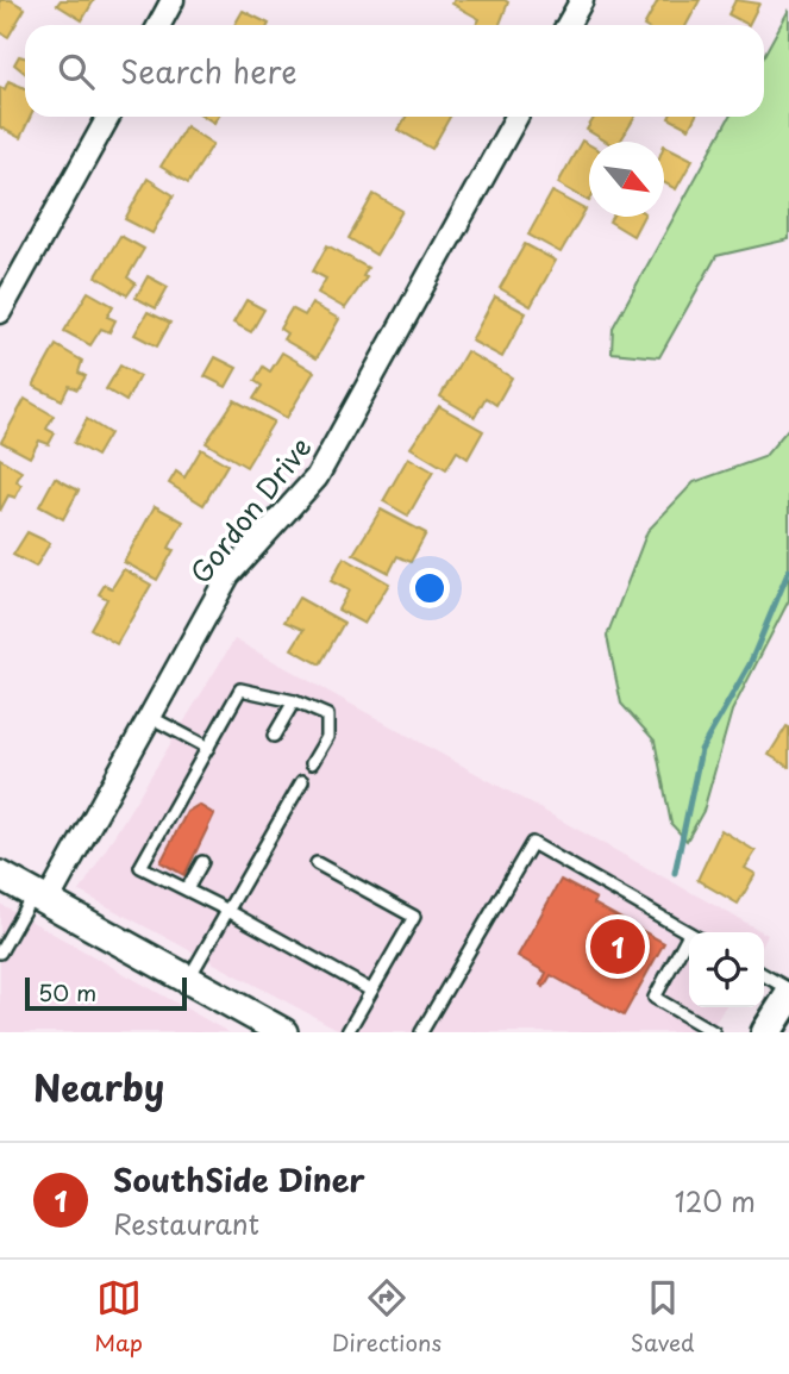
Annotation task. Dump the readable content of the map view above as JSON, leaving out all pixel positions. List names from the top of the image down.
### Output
{
  "streets": {
    "street": ["Gordon Drive"]
  },
  "scale_bar": "50 m",
  "north": "bottom right",
  "page": {
    "search": "Search here",
    "pins": "1",
    "scale": "50 m",
    "heading": "Nearby",
    "list": [
      {
        "mark": "1",
        "name": "SouthSide Diner",
        "note": "Restaurant",
        "value": "120 m"
      }
    ],
    "nav": ["Map", "Directions", "Saved"]
  }
}
